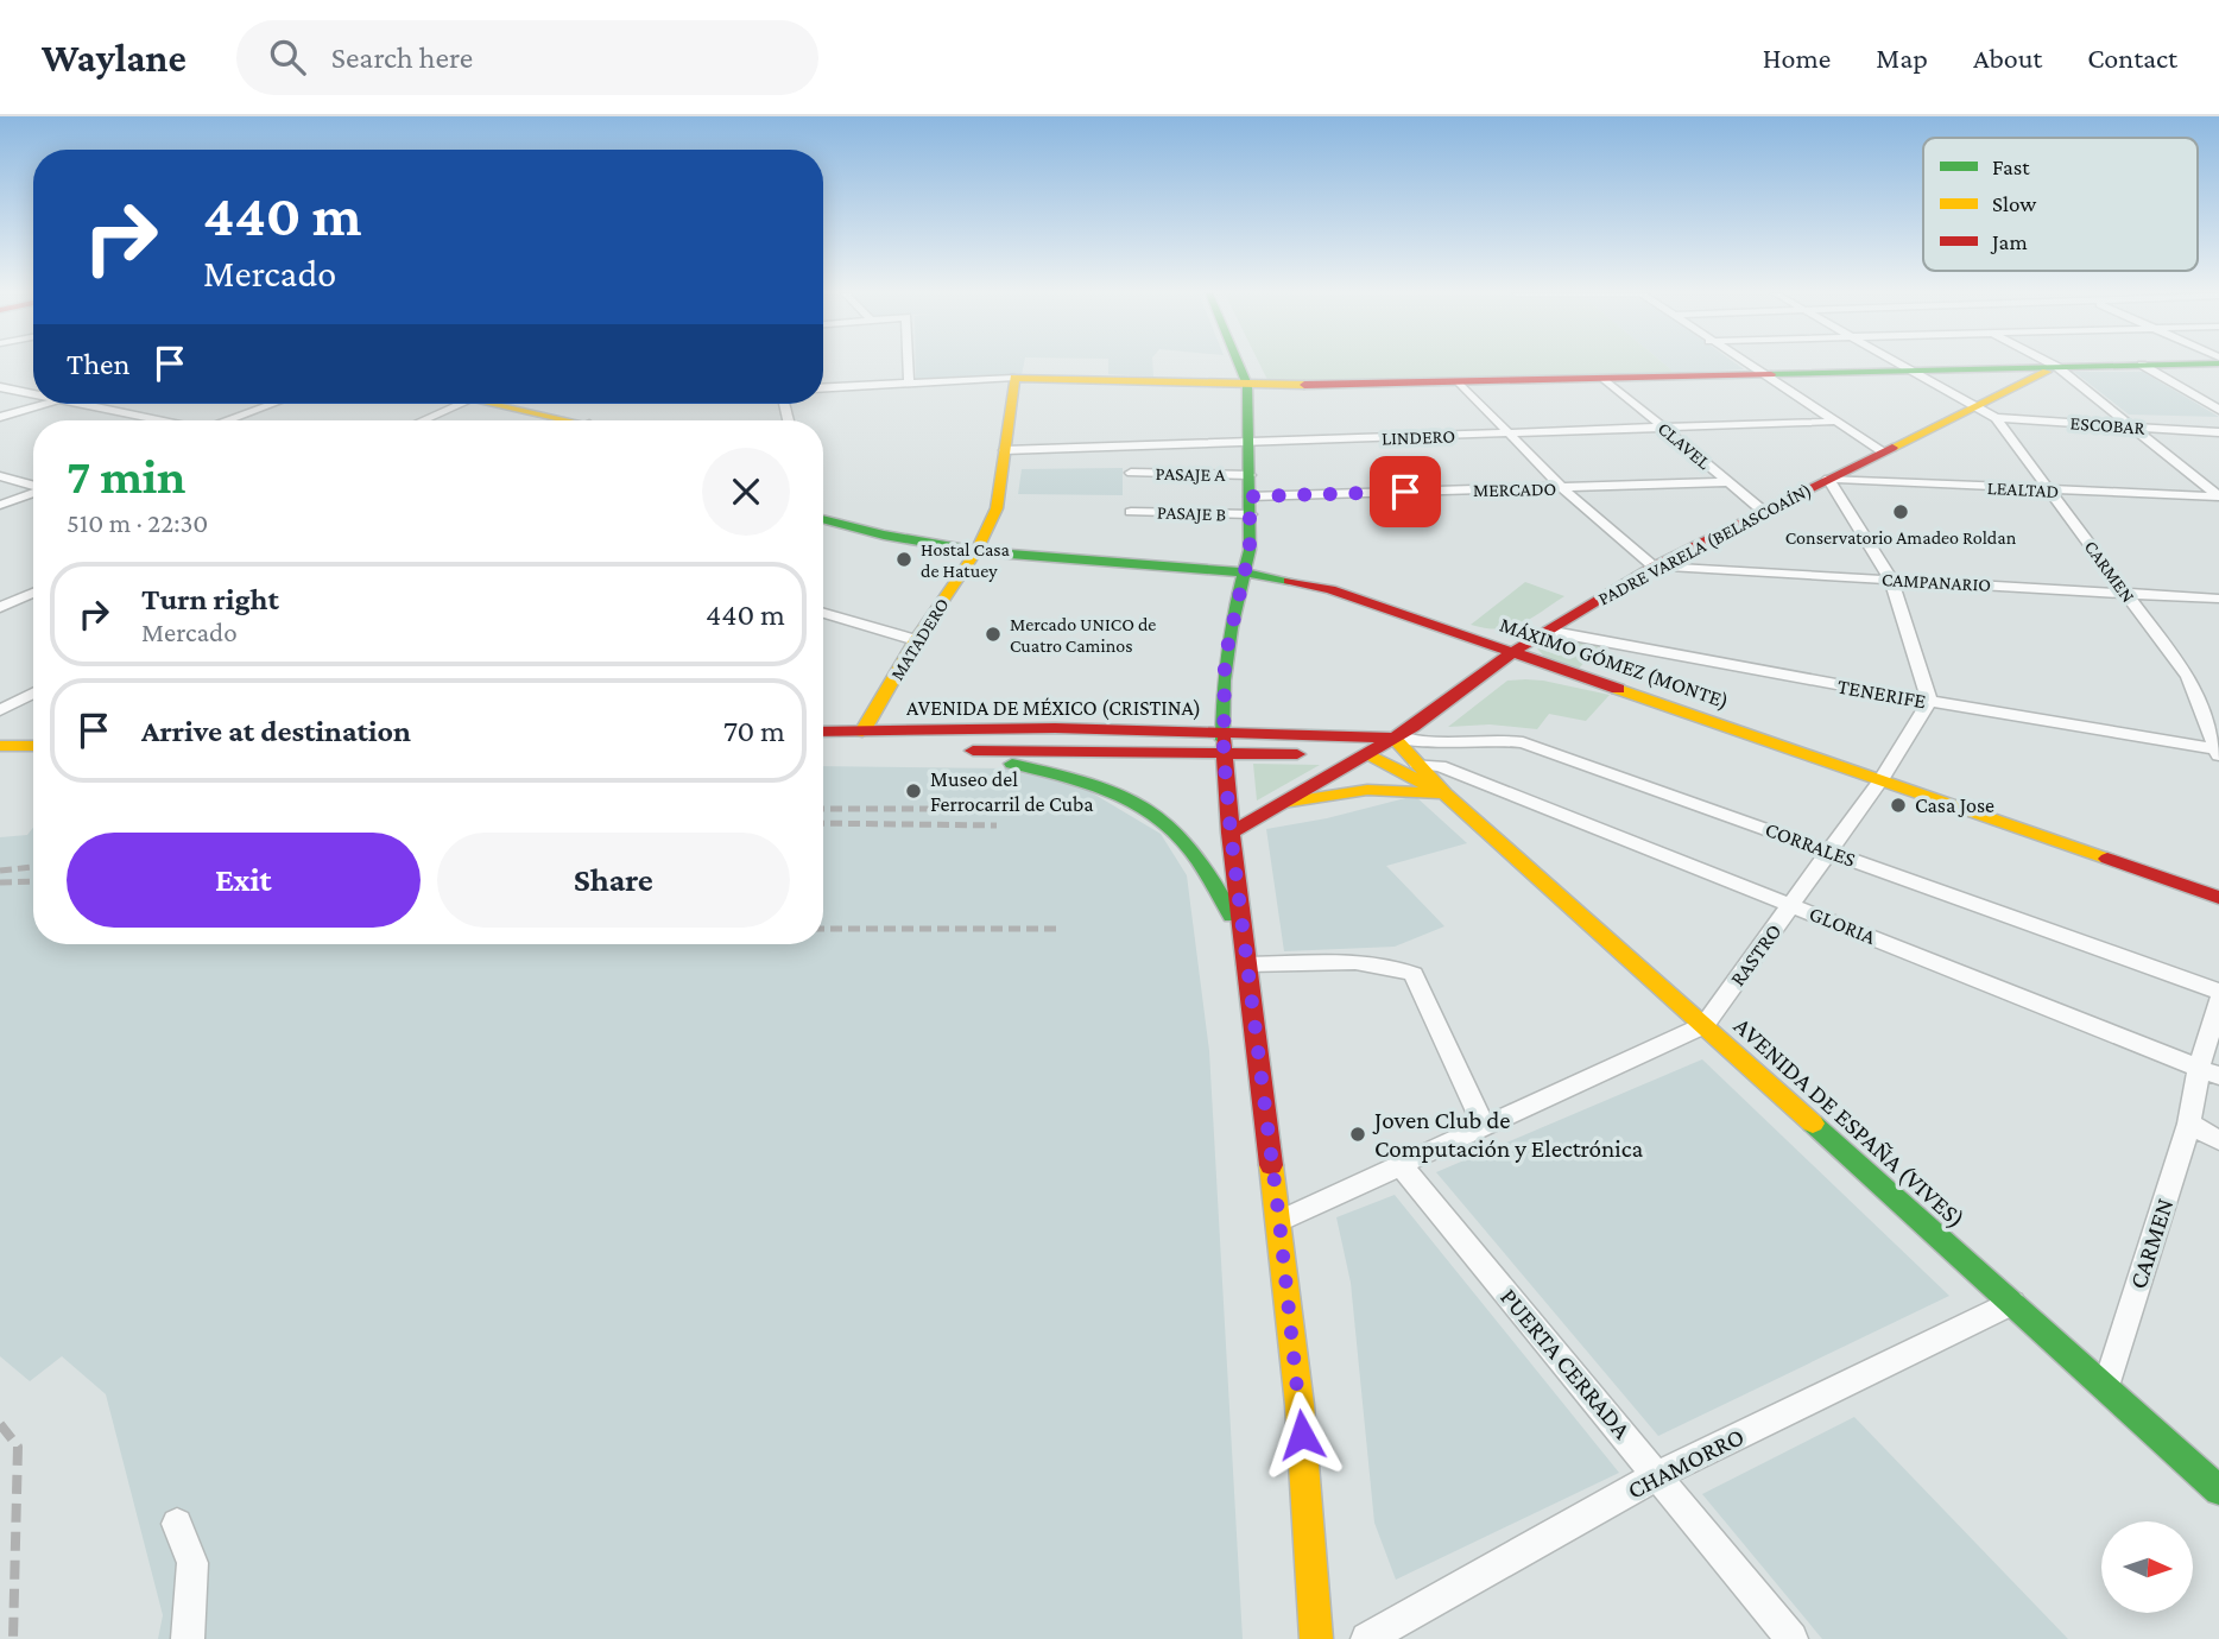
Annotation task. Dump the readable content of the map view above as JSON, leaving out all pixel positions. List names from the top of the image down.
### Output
{
  "streets": {
    "main road": [
      "PADRE VARELA (BELASCOAÍN)",
      "MATADERO",
      "MÁXIMO GÓMEZ (MONTE)",
      "AVENIDA DE MÉXICO (CRISTINA)",
      "AVENIDA DE ESPAÑA (VIVES)"
    ],
    "street": [
      "ESCOBAR",
      "LINDERO",
      "CLAVEL",
      "PASAJE A",
      "MERCADO",
      "LEALTAD",
      "PASAJE B",
      "CARMEN",
      "CAMPANARIO",
      "TENERIFE",
      "CORRALES",
      "GLORIA",
      "RASTRO",
      "PUERTA CERRADA",
      "CHAMORRO"
    ]
  },
  "crossings": [
    ["ESCOBAR", "CARMEN"],
    ["LINDERO", "CLAVEL"],
    ["LINDERO", "MATADERO"],
    ["CLAVEL", "MERCADO"],
    ["CLAVEL", "PADRE VARELA (BELASCOAÍN)"],
    ["MERCADO", "PASAJE B"],
    ["LEALTAD", "PADRE VARELA (BELASCOAÍN)"],
    ["LEALTAD", "CARMEN"],
    ["PADRE VARELA (BELASCOAÍN)", "CARMEN"],
    ["PADRE VARELA (BELASCOAÍN)", "CAMPANARIO"],
    ["PADRE VARELA (BELASCOAÍN)", "MÁXIMO GÓMEZ (MONTE)"],
    ["PADRE VARELA (BELASCOAÍN)", "TENERIFE"],
    ["PADRE VARELA (BELASCOAÍN)", "AVENIDA DE MÉXICO (CRISTINA)"],
    ["PADRE VARELA (BELASCOAÍN)", "CORRALES"],
    ["PADRE VARELA (BELASCOAÍN)", "AVENIDA DE ESPAÑA (VIVES)"],
    ["CARMEN", "CAMPANARIO"],
    ["CARMEN", "TENERIFE"],
    ["CARMEN", "GLORIA"],
    ["CARMEN", "AVENIDA DE ESPAÑA (VIVES)"],
    ["MATADERO", "MÁXIMO GÓMEZ (MONTE)"],
    ["MATADERO", "AVENIDA DE MÉXICO (CRISTINA)"],
    ["MÁXIMO GÓMEZ (MONTE)", "RASTRO"],
    ["TENERIFE", "RASTRO"],
    ["AVENIDA DE MÉXICO (CRISTINA)", "CORRALES"],
    ["AVENIDA DE MÉXICO (CRISTINA)", "AVENIDA DE ESPAÑA (VIVES)"],
    ["CORRALES", "RASTRO"],
    ["CORRALES", "AVENIDA DE ESPAÑA (VIVES)"],
    ["GLORIA", "RASTRO"],
    ["GLORIA", "AVENIDA DE ESPAÑA (VIVES)"],
    ["RASTRO", "AVENIDA DE ESPAÑA (VIVES)"],
    ["RASTRO", "PUERTA CERRADA"],
    ["AVENIDA DE ESPAÑA (VIVES)", "CHAMORRO"],
    ["PUERTA CERRADA", "CHAMORRO"]
  ],
  "places": [
    "Conservatorio Amadeo Roldan",
    "Hostal Casa de Hatuey",
    "Mercado UNICO de Cuatro Caminos",
    "Museo del Ferrocarril de Cuba",
    "Casa Jose",
    "Joven Club de Computación y Electrónica"
  ],
  "legend": ["Fast", "Slow", "Jam"],
  "north": "right",
  "page": {
    "header": "Waylane",
    "search": "Search here",
    "nav": [
      "Home",
      "Map",
      "About",
      "Contact"
    ],
    "turn": ["440 m", "Mercado"],
    "then": "Then",
    "heading": ["7 min", "510 m · 22:30"],
    "list": [
      {
        "name": "Turn right",
        "note": "Mercado",
        "value": "440 m"
      },
      {
        "name": "Arrive at destination",
        "value": "70 m"
      }
    ],
    "buttons": ["Exit", "Share"]
  }
}
